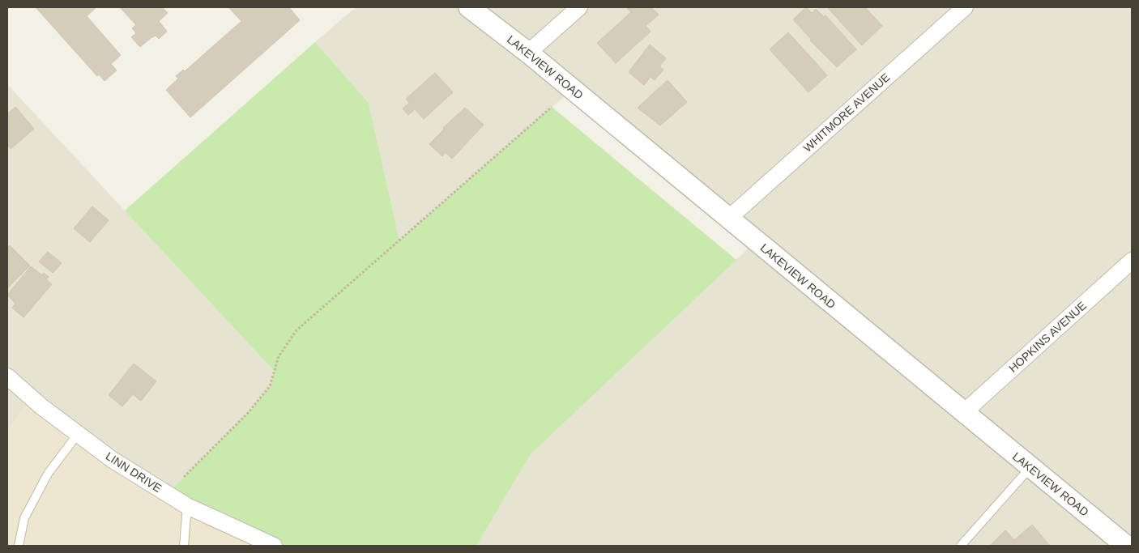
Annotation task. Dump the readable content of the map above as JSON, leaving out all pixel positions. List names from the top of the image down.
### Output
{
  "streets": {
    "street": [
      "LAKEVIEW ROAD",
      "WHITMORE AVENUE",
      "HOPKINS AVENUE",
      "LINN DRIVE"
    ]
  },
  "crossings": [
    ["LAKEVIEW ROAD", "WHITMORE AVENUE"],
    ["LAKEVIEW ROAD", "HOPKINS AVENUE"]
  ]
}
